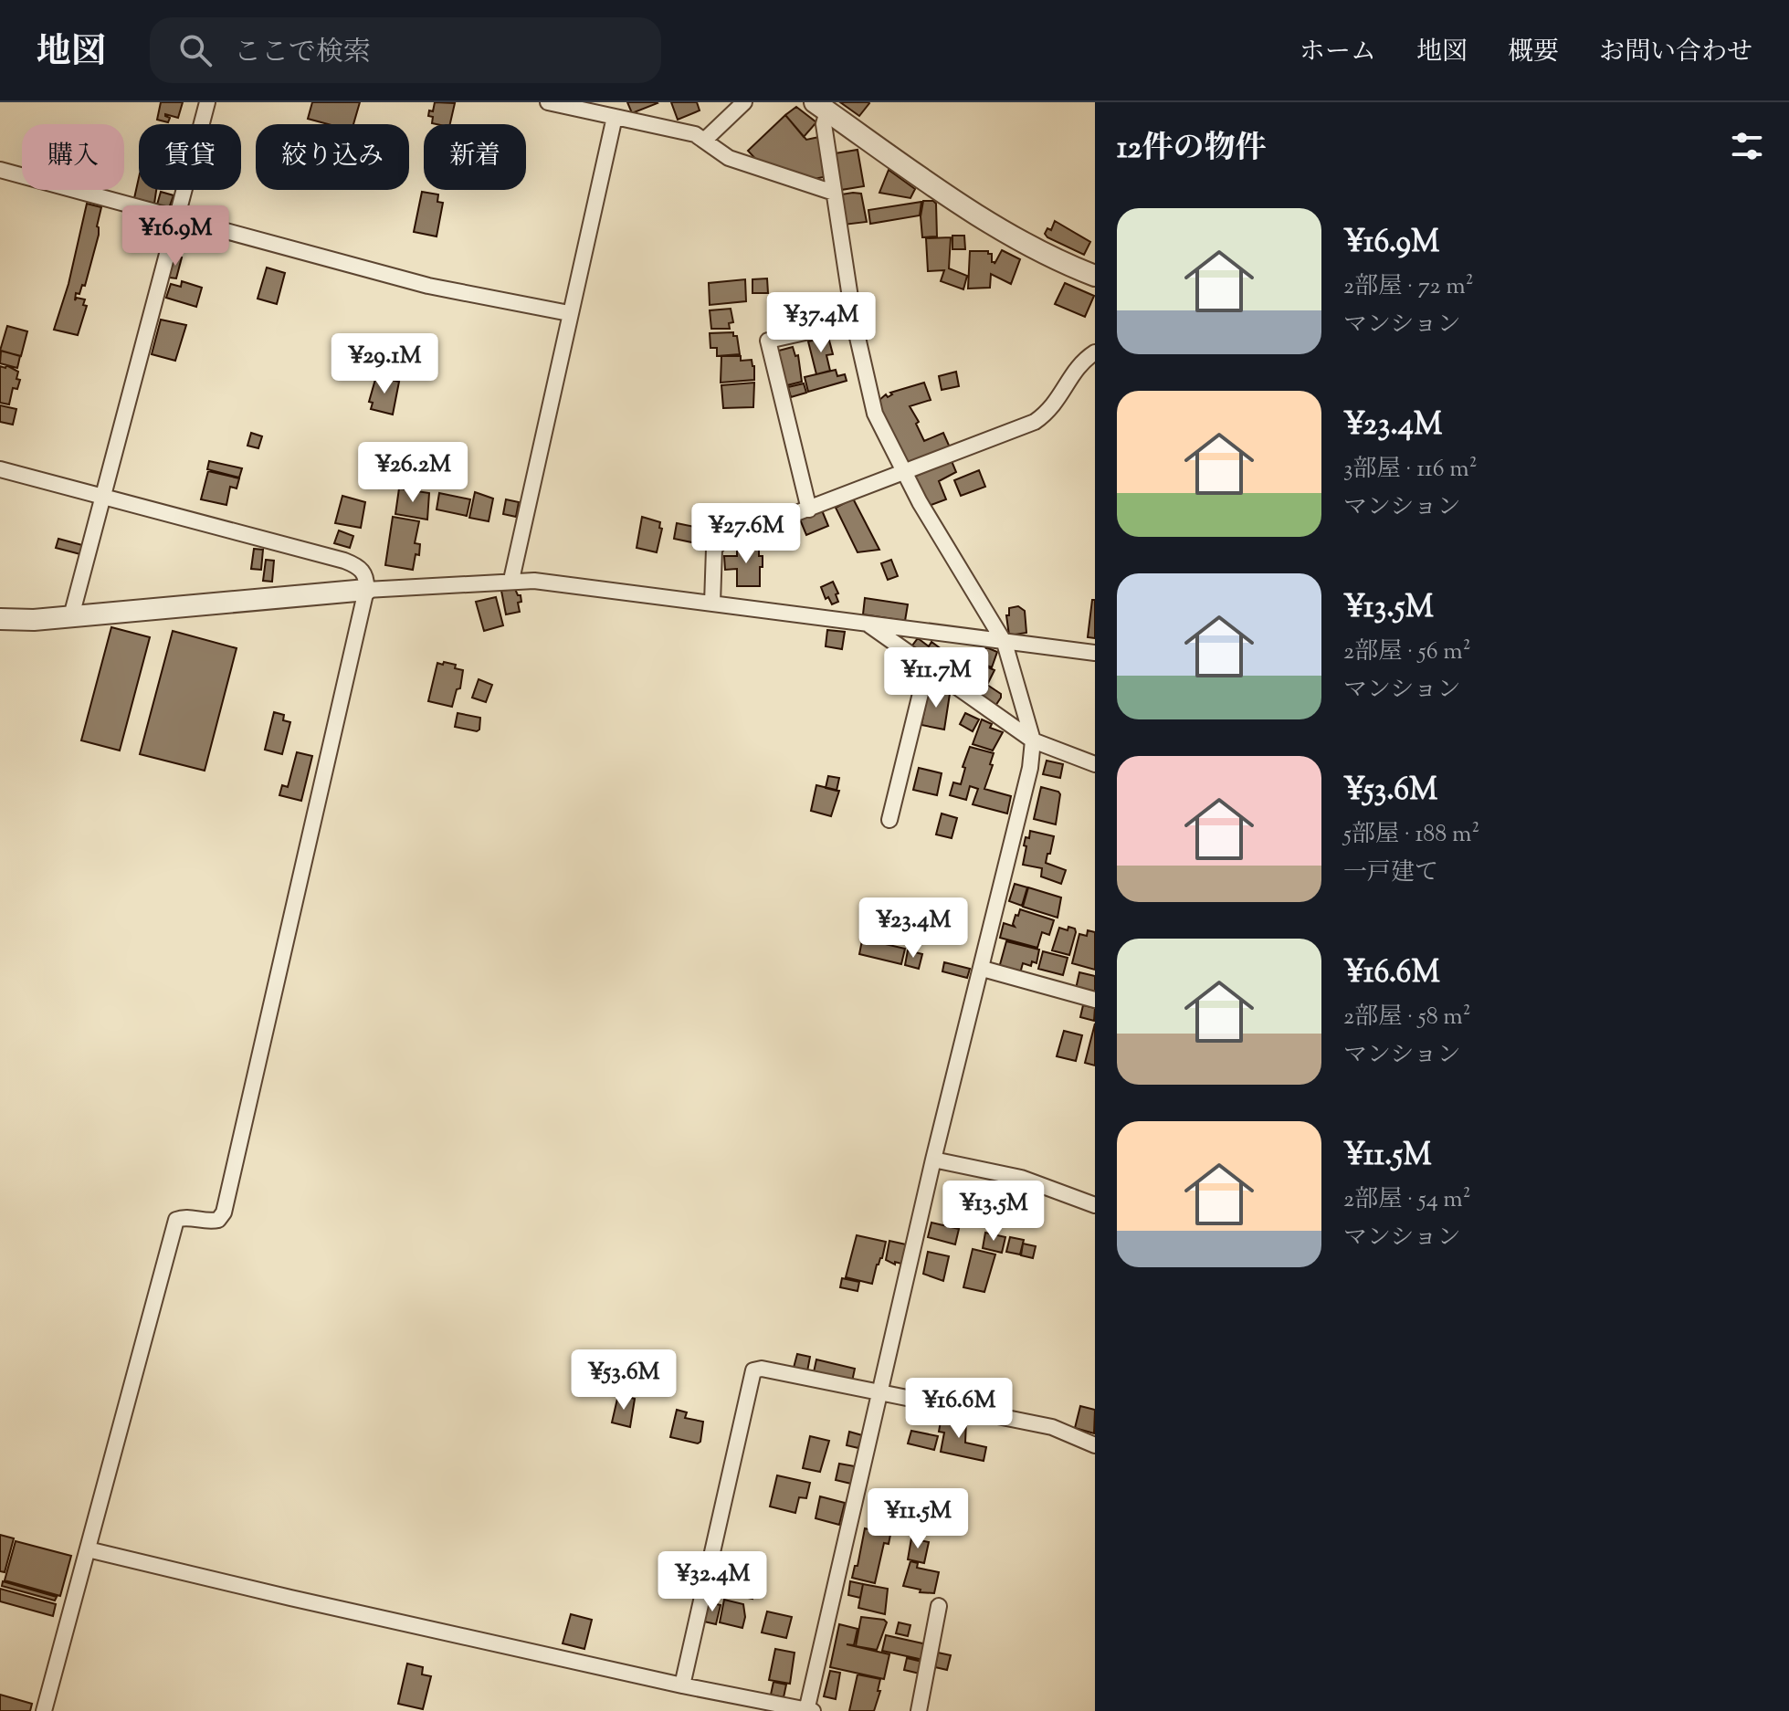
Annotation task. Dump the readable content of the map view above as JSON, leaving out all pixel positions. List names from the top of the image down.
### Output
{
  "page": {
    "header": "地図",
    "search": "ここで検索",
    "nav": [
      "ホーム",
      "地図",
      "概要",
      "お問い合わせ"
    ],
    "heading": "12件の物件",
    "chip": [
      "購入",
      "賃貸",
      "絞り込み",
      "新着"
    ],
    "list": [
      {
        "name": "¥16.9M",
        "note": "2部屋 · 72 m² · マンション"
      },
      {
        "name": "¥23.4M",
        "note": "3部屋 · 116 m² · マンション"
      },
      {
        "name": "¥13.5M",
        "note": "2部屋 · 56 m² · マンション"
      },
      {
        "name": "¥53.6M",
        "note": "5部屋 · 188 m² · 一戸建て"
      },
      {
        "name": "¥16.6M",
        "note": "2部屋 · 58 m² · マンション"
      },
      {
        "name": "¥11.5M",
        "note": "2部屋 · 54 m² · マンション"
      }
    ],
    "price": [
      "¥16.9M",
      "¥37.4M",
      "¥29.1M",
      "¥26.2M",
      "¥27.6M",
      "¥11.7M",
      "¥23.4M",
      "¥13.5M",
      "¥53.6M",
      "¥16.6M",
      "¥11.5M",
      "¥32.4M"
    ]
  }
}
